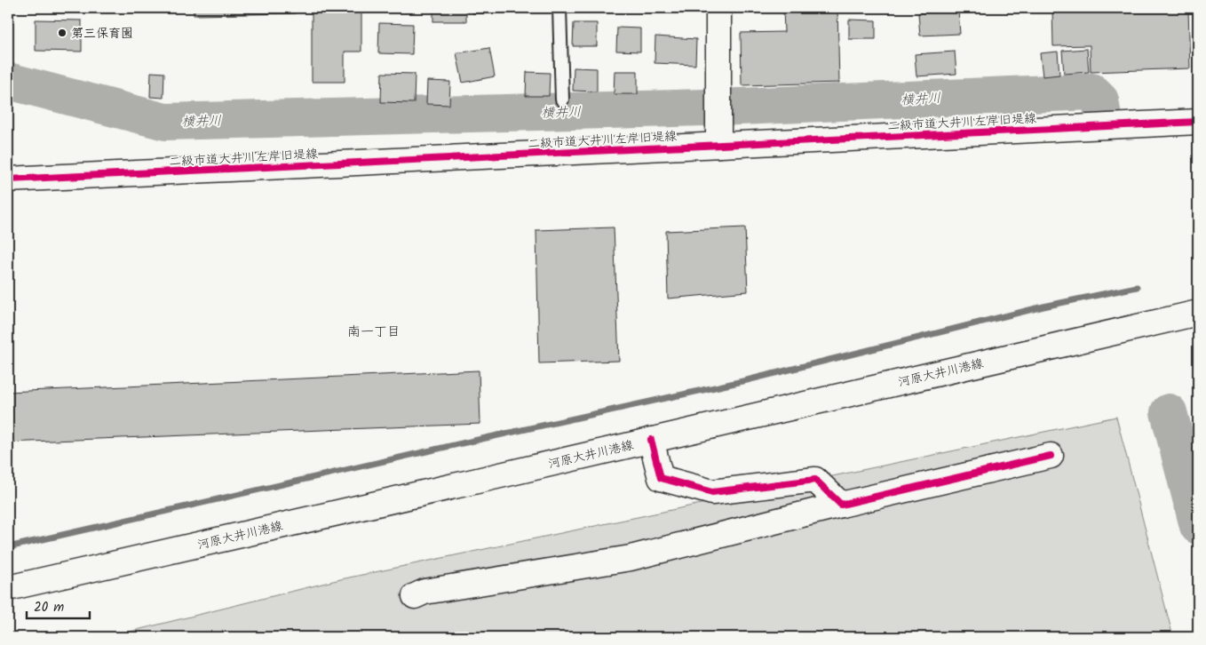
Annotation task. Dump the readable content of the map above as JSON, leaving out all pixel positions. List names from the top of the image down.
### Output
{
  "streets": {
    "street": ["二級市道大井川左岸旧堤線", "河原大井川港線"]
  },
  "districts": ["南一丁目"],
  "water": ["横井川"],
  "places": ["第三保育園"],
  "scale_bar": "20 m"
}
